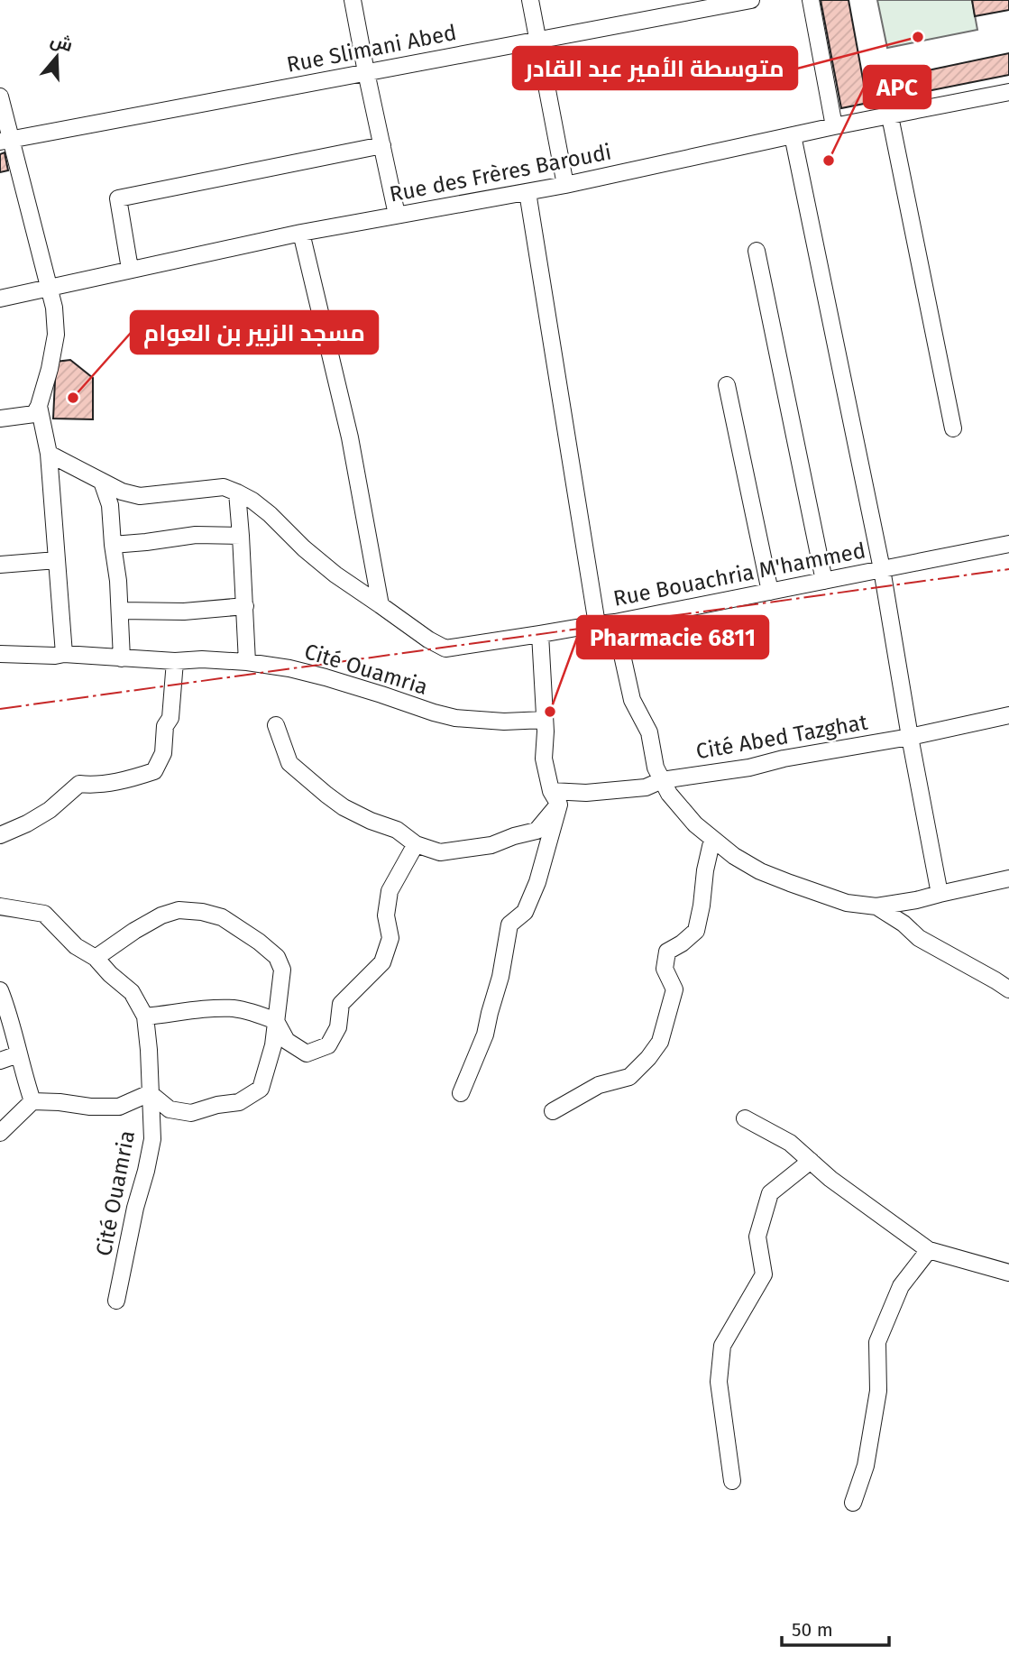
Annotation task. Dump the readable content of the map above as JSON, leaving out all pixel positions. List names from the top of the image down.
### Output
{
  "streets": {
    "street": [
      "Rue Slimani Abed",
      "Rue des Frères Baroudi",
      "Rue Bouachria M'hammed",
      "Cité Ouamria",
      "Cité Abed Tazghat"
    ]
  },
  "places": [
    "متوسطة الأمير عبد القادر",
    "APC",
    "مسجد الزبير بن العوام",
    "Pharmacie 6811"
  ],
  "scale_bar": "50 m",
  "north": "top"
}
